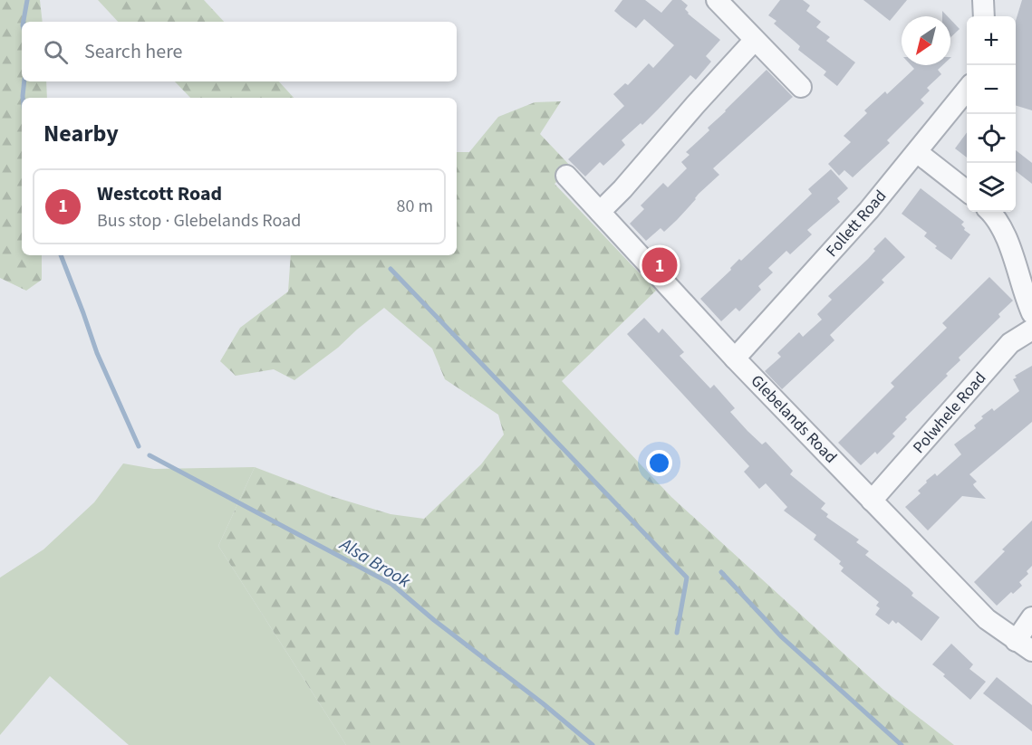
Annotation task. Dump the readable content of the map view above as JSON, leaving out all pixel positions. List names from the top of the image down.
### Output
{
  "streets": {
    "street": ["Follett Road", "Polwhele Road", "Glebelands Road"]
  },
  "crossings": [
    ["Follett Road", "Glebelands Road"],
    ["Polwhele Road", "Glebelands Road"]
  ],
  "water": ["Alsa Brook"],
  "north": "bottom left",
  "page": {
    "map_buttons": ["+", "−"],
    "search": "Search here",
    "heading": "Nearby",
    "list": [
      {
        "mark": "1",
        "name": "Westcott Road",
        "note": "Bus stop · Glebelands Road",
        "value": "80 m"
      }
    ],
    "pins": "1"
  }
}
